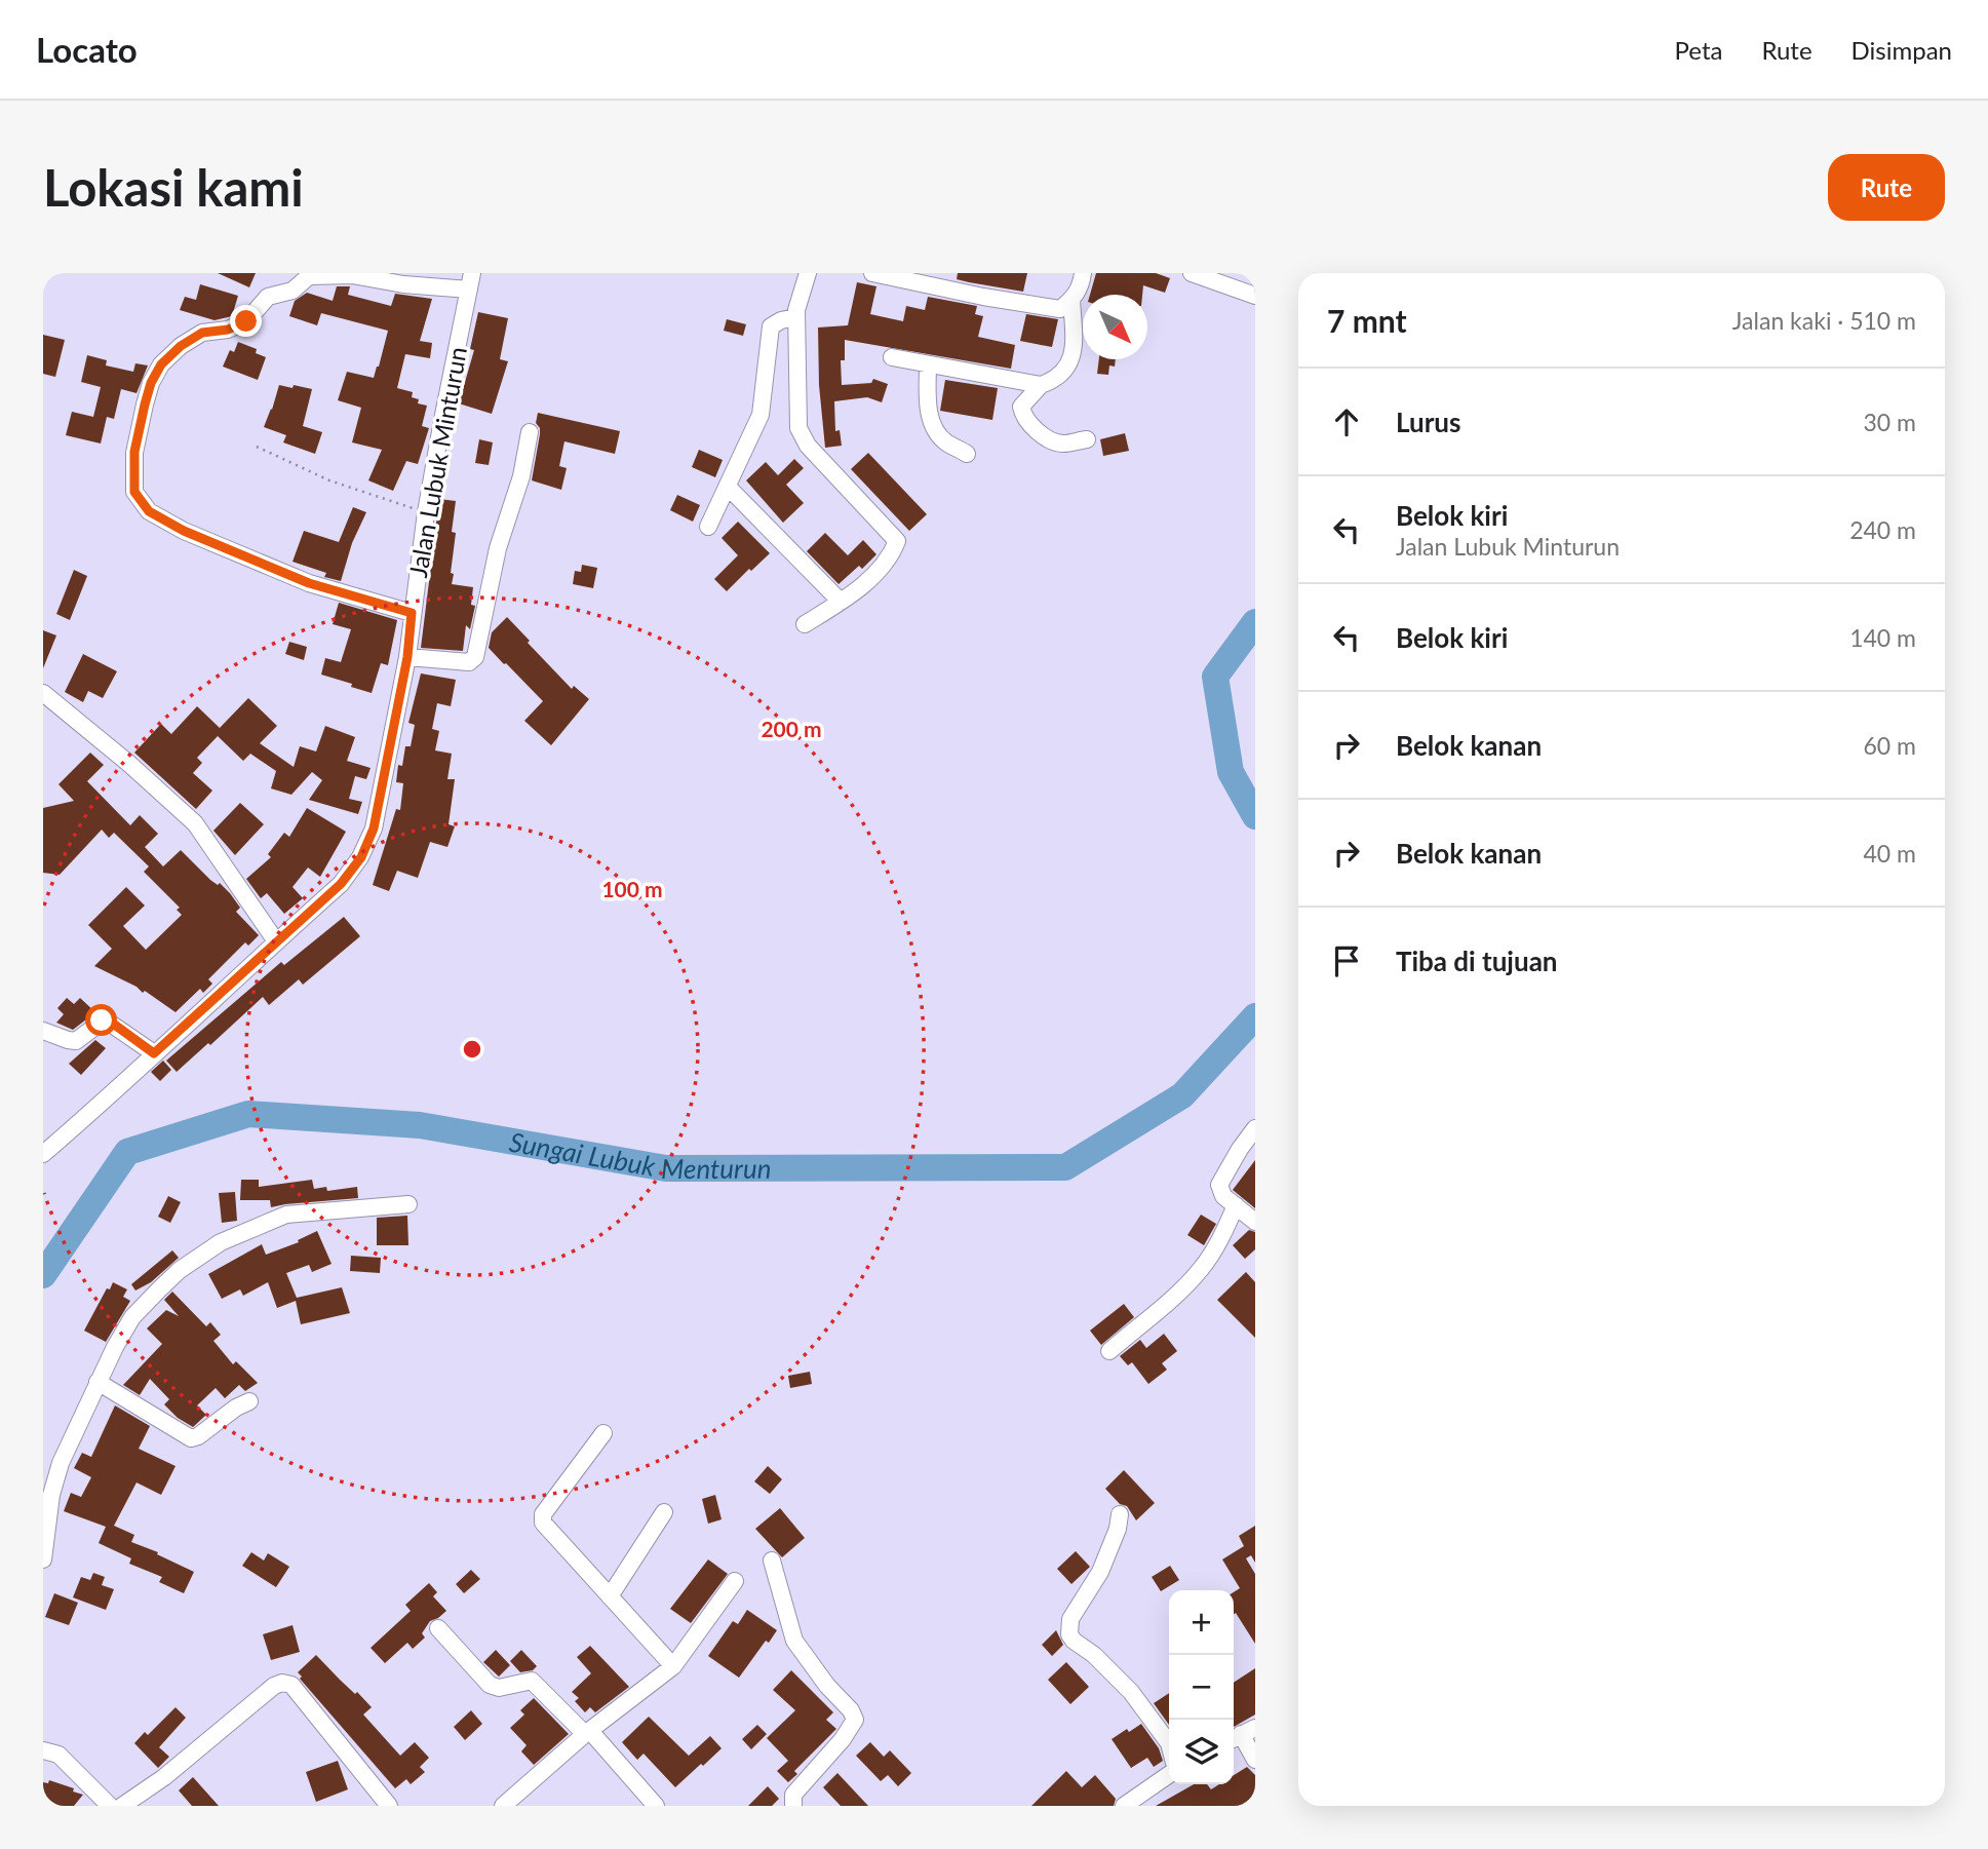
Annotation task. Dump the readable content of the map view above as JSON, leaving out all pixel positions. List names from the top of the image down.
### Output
{
  "streets": {
    "street": ["Jalan Lubuk Minturun"]
  },
  "water": ["Sungai Lubuk Menturun"],
  "north": "bottom right",
  "page": {
    "header": "Locato",
    "nav": ["Peta", "Rute", "Disimpan"],
    "buttons": "Rute",
    "title": "Lokasi kami",
    "heading": ["7 mnt", "Jalan kaki · 510 m"],
    "list": [
      ["Lurus", "30 m"],
      ["Belok kiri", "Jalan Lubuk Minturun", "240 m"],
      ["Belok kiri", "140 m"],
      ["Belok kanan", "60 m"],
      ["Belok kanan", "40 m"],
      "Tiba di tujuan"
    ],
    "map_buttons": ["+", "−"]
  },
  "rings": ["200 m", "100 m"]
}
